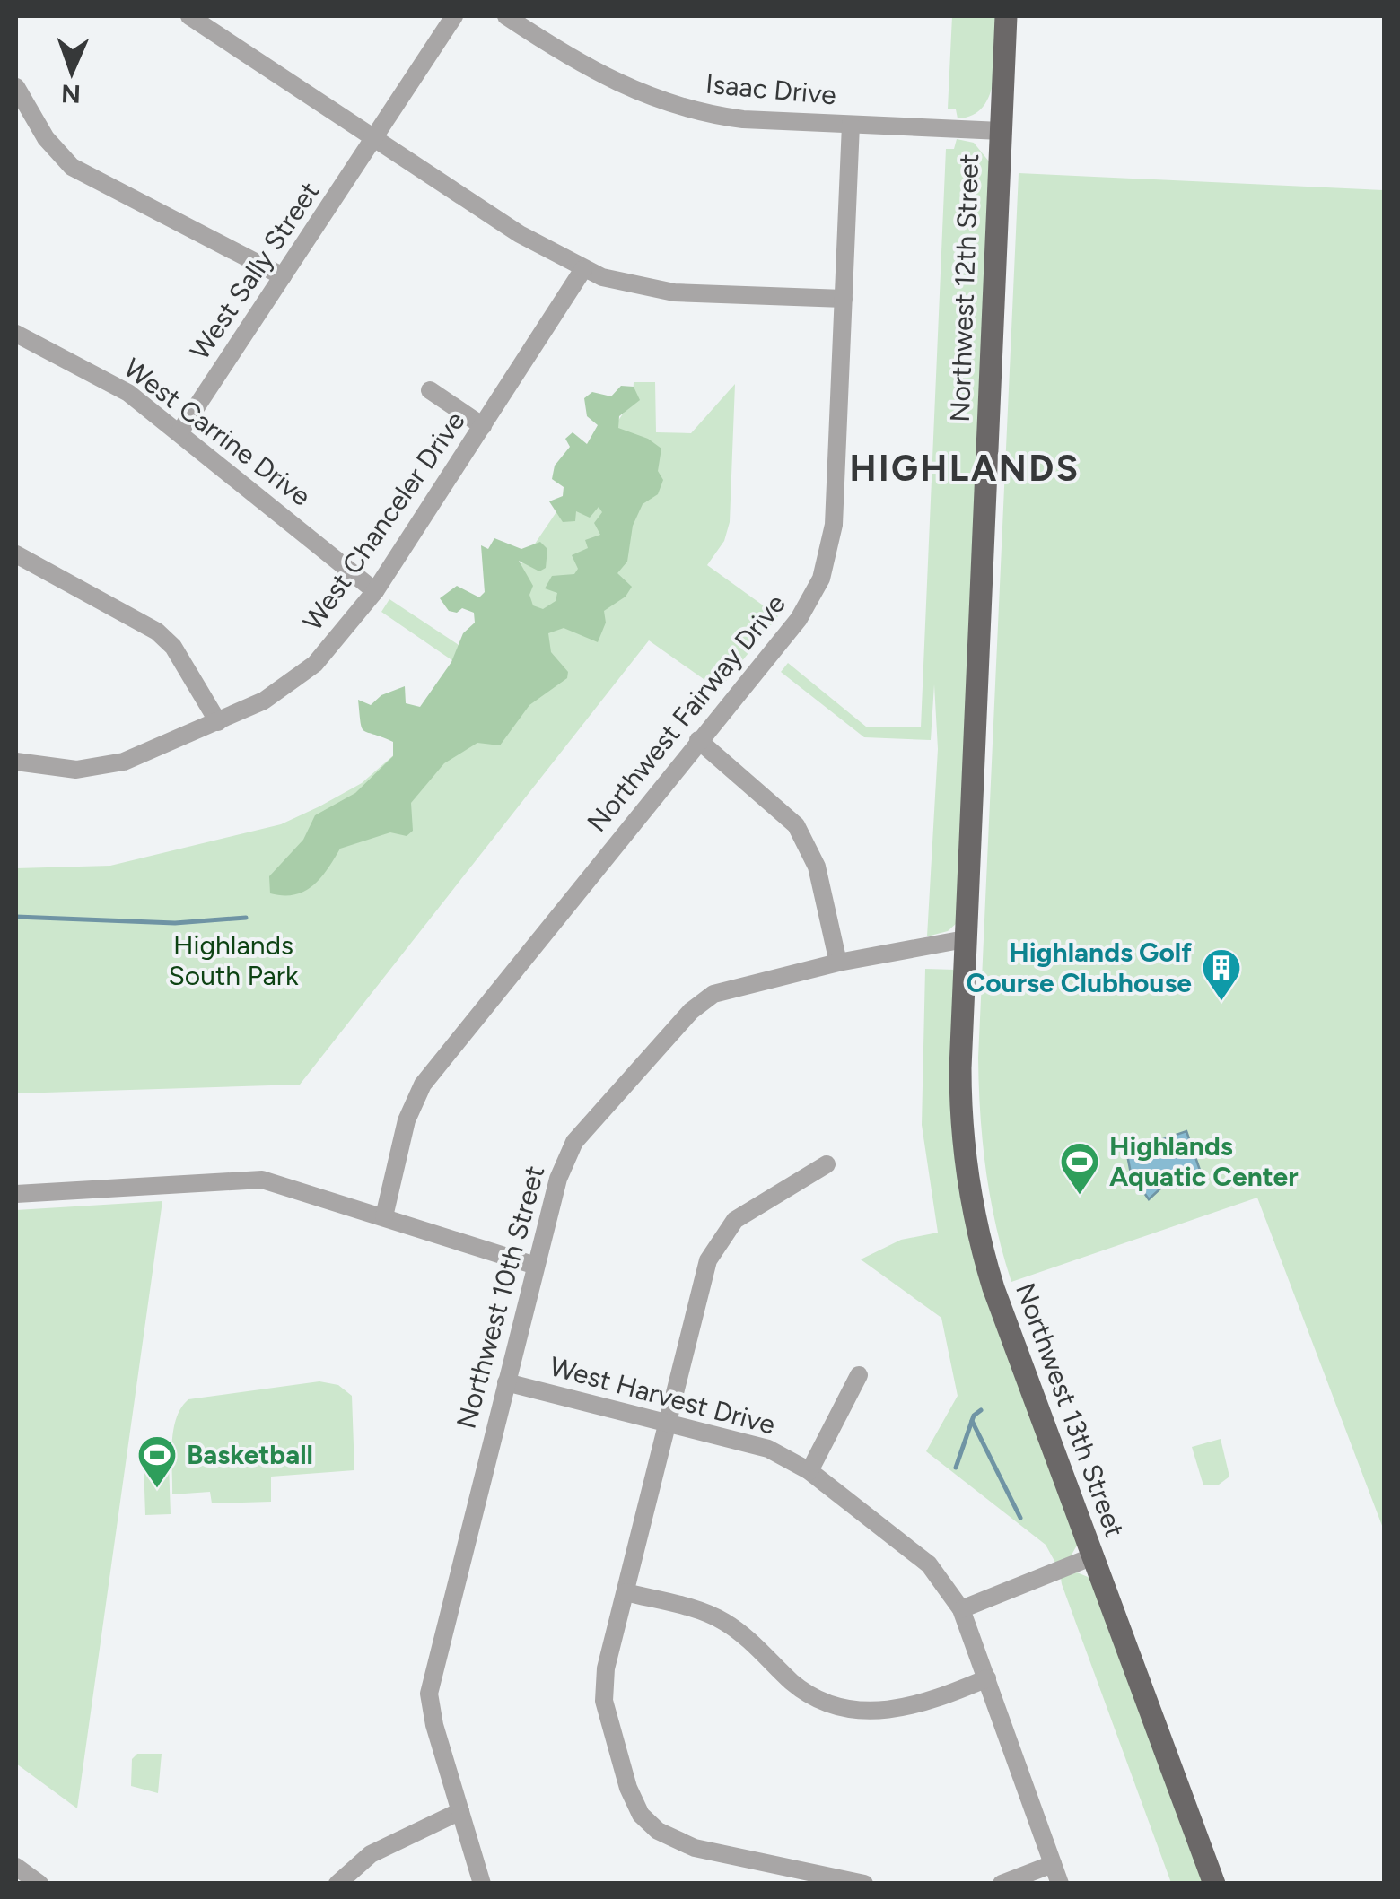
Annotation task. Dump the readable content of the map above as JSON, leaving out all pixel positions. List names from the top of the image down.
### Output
{
  "streets": {
    "main road": ["Northwest 12th Street", "Northwest 13th Street"],
    "street": [
      "Isaac Drive",
      "West Sally Street",
      "West Carrine Drive",
      "West Chanceler Drive",
      "Northwest Fairway Drive",
      "Northwest 10th Street",
      "West Harvest Drive"
    ]
  },
  "crossings": [
    ["Isaac Drive", "Northwest 12th Street"],
    ["Isaac Drive", "Northwest Fairway Drive"],
    ["West Sally Street", "West Carrine Drive"],
    ["Northwest 12th Street", "Northwest 10th Street"],
    ["Northwest 12th Street", "Northwest 13th Street"],
    ["West Carrine Drive", "West Chanceler Drive"],
    ["Northwest 10th Street", "West Harvest Drive"],
    ["Northwest 10th Street", "Northwest 13th Street"]
  ],
  "districts": ["HIGHLANDS"],
  "parks": ["Highlands South Park"],
  "places": {
    "building": ["Highlands Golf Course Clubhouse"],
    "sports": ["Highlands Aquatic Center", "Basketball"]
  },
  "north": "bottom"
}
